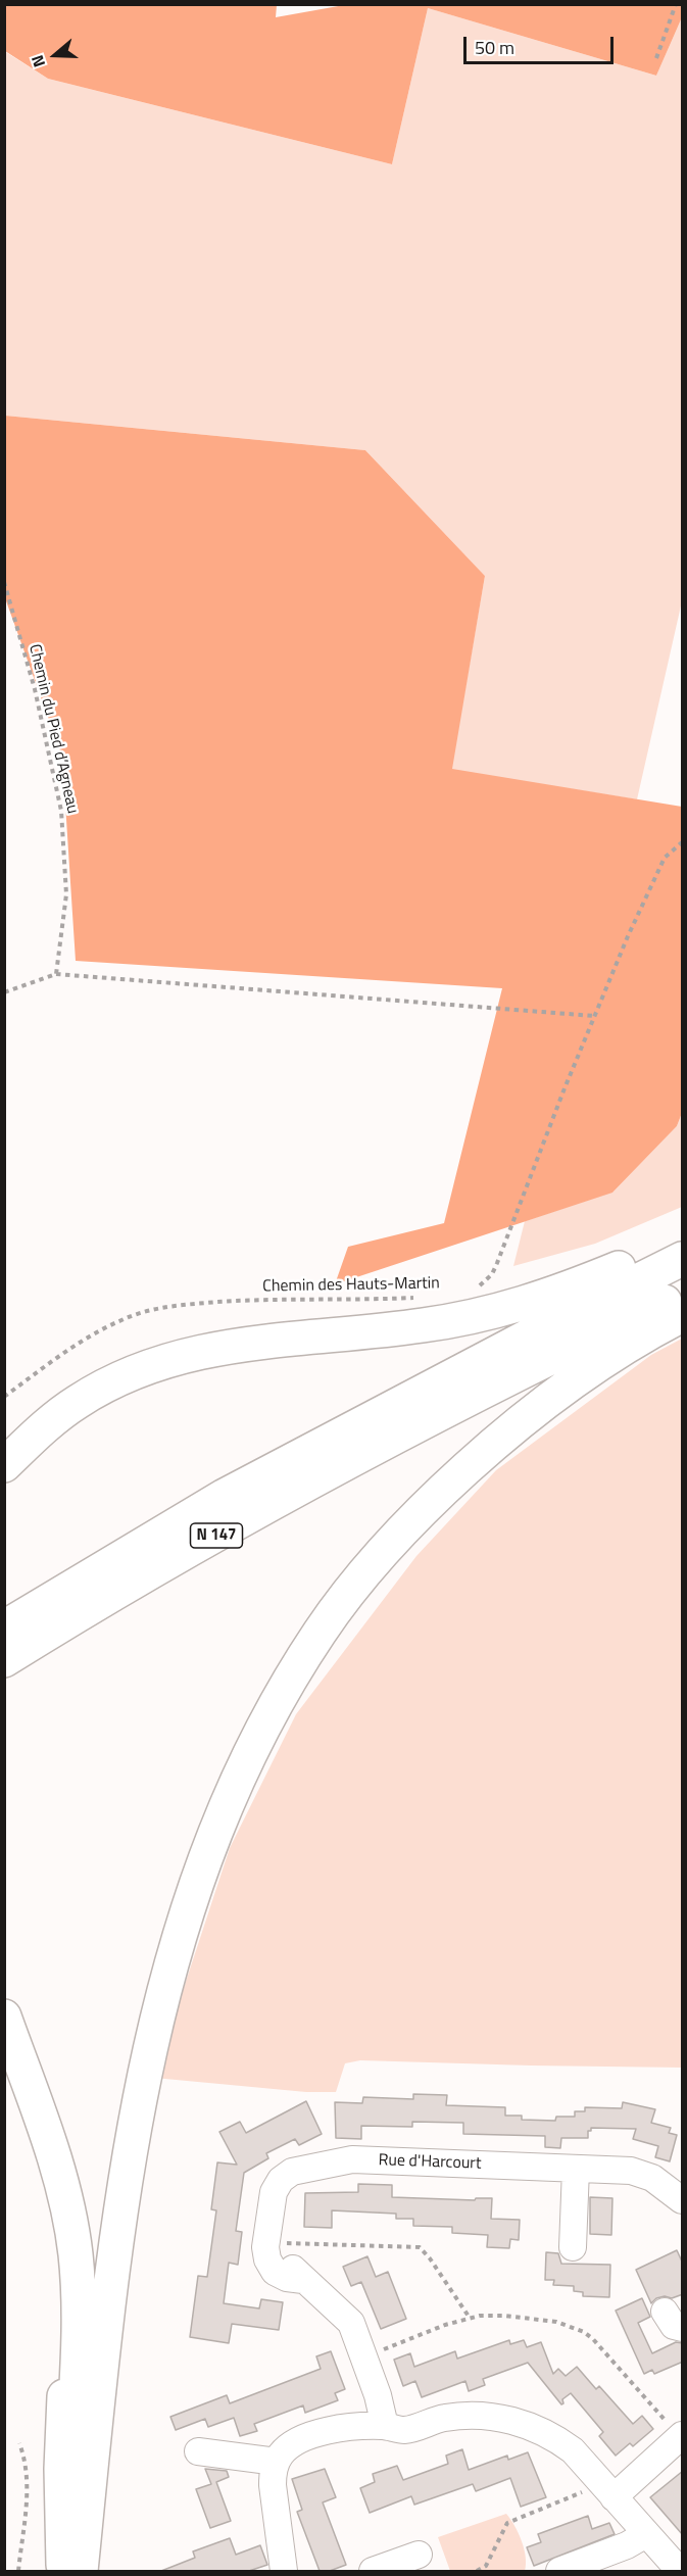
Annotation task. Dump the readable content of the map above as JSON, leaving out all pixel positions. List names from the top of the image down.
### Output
{
  "streets": {
    "highway": ["N 147"],
    "street": ["Rue d'Harcourt"],
    "path": ["Chemin du Pied d’Agneau", "Chemin des Hauts-Martin"]
  },
  "scale_bar": "50 m",
  "north": "left"
}
